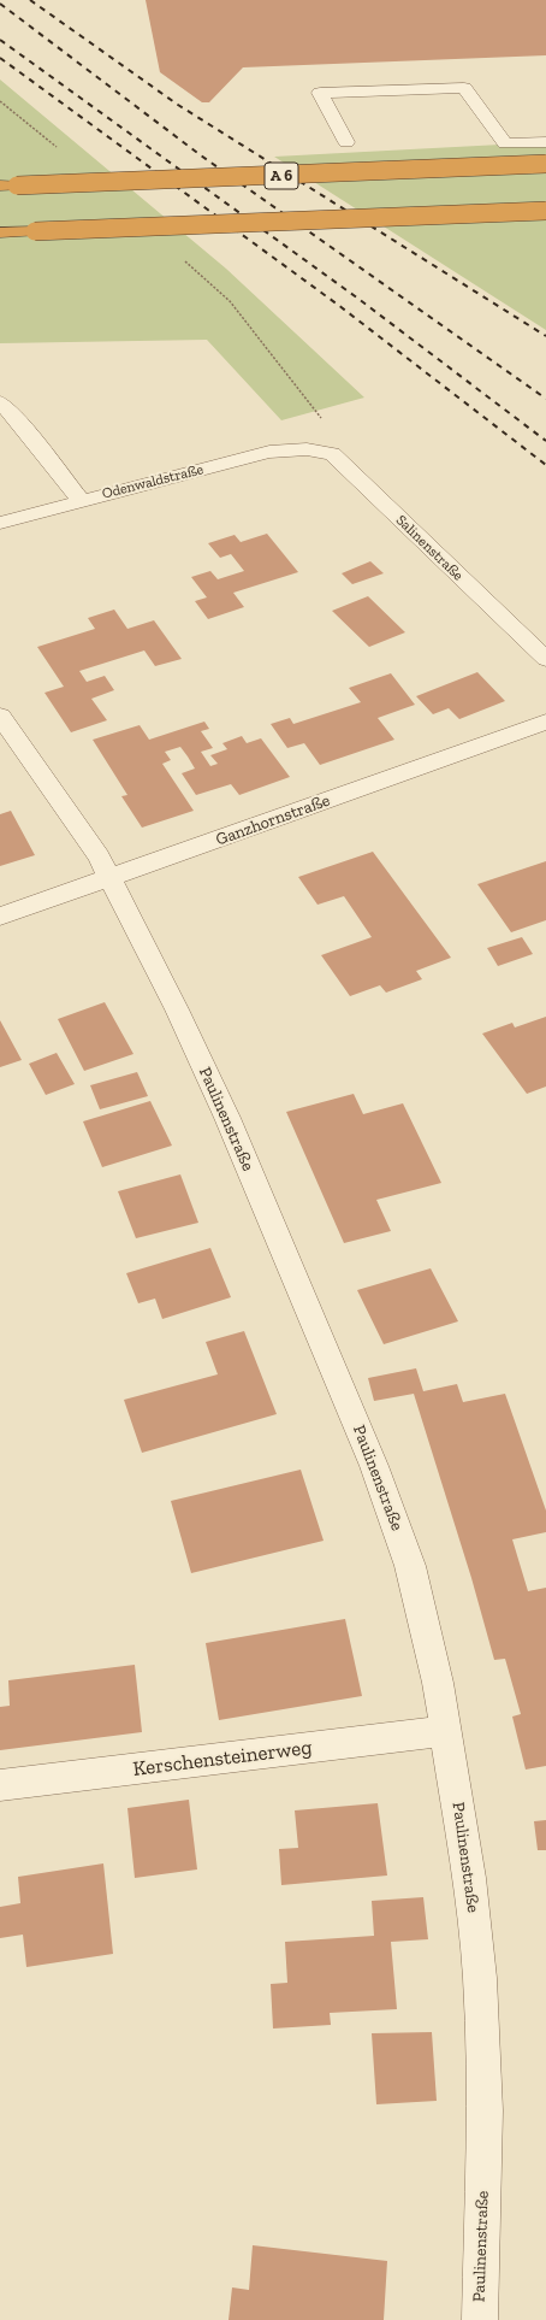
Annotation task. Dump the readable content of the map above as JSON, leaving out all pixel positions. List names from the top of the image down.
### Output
{
  "streets": {
    "highway": ["A 6"],
    "street": [
      "Odenwaldstraße",
      "Salinenstraße",
      "Ganzhornstraße",
      "Paulinenstraße",
      "Kerschensteinerweg"
    ]
  },
  "crossings": [
    ["Odenwaldstraße", "Salinenstraße"],
    ["Ganzhornstraße", "Paulinenstraße"],
    ["Paulinenstraße", "Kerschensteinerweg"]
  ]
}
